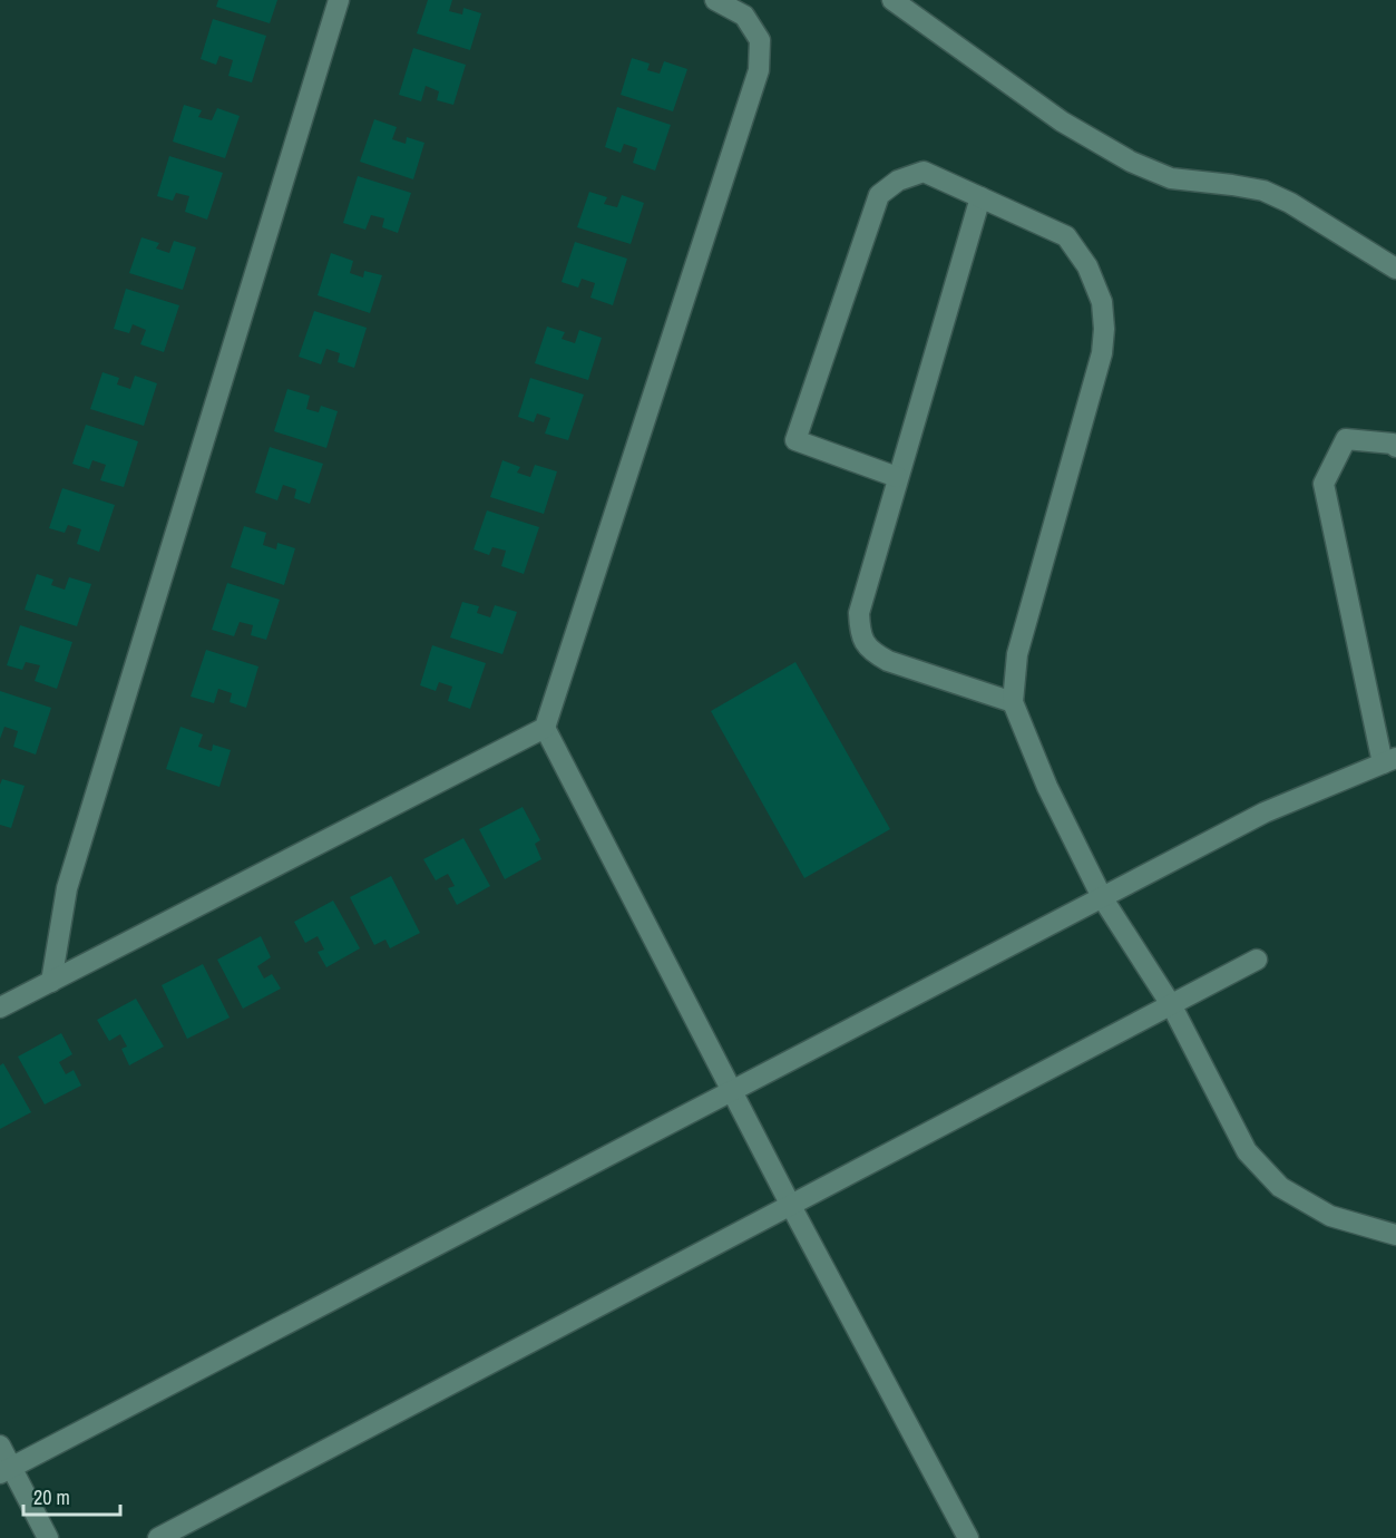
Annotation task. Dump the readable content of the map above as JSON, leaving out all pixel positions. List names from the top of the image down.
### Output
{
  "scale_bar": "20 m"
}
